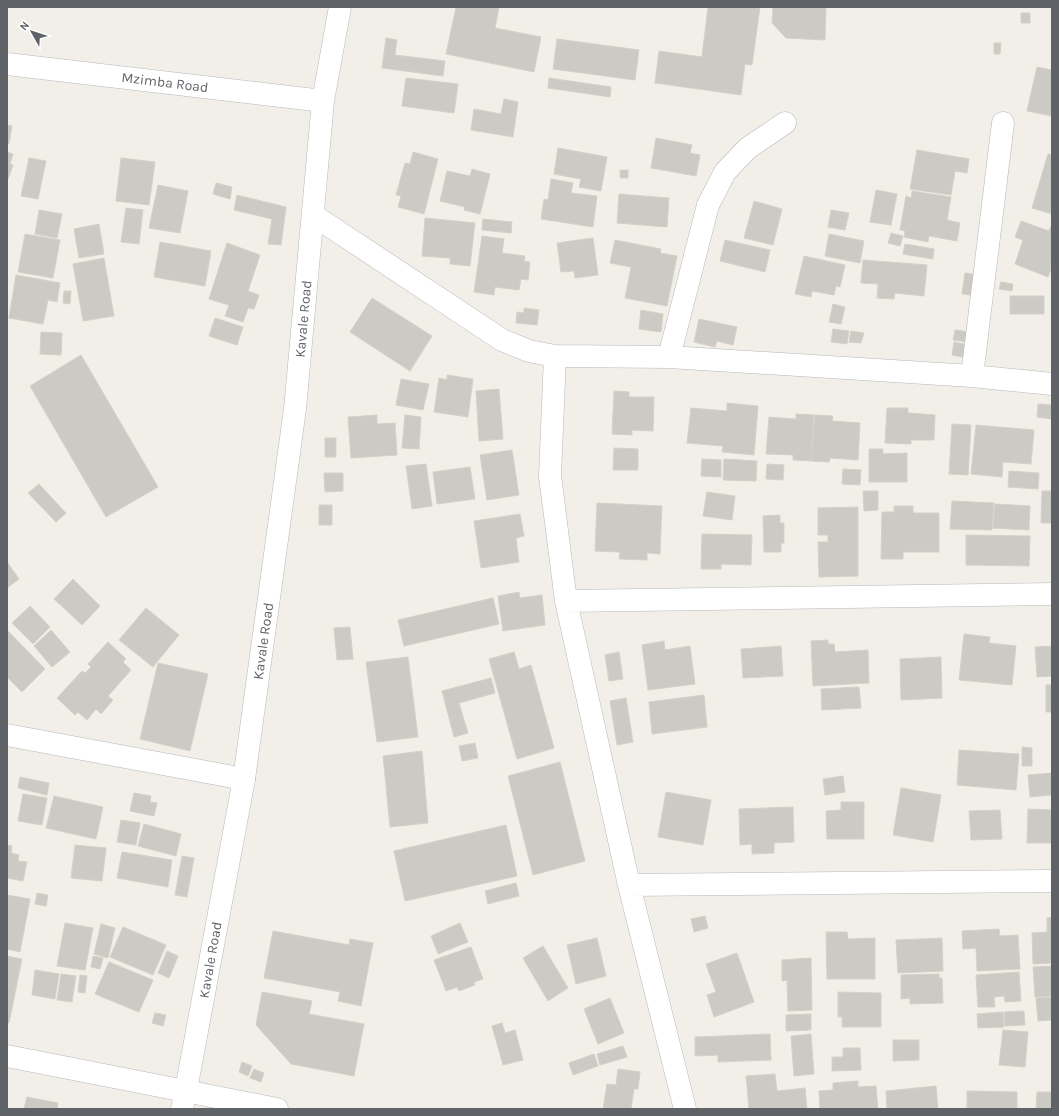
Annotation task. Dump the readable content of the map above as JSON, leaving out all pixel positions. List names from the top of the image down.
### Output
{
  "streets": {
    "street": ["Mzimba Road", "Kavale Road"]
  },
  "crossings": [
    ["Mzimba Road", "Kavale Road"]
  ],
  "north": "top left"
}
